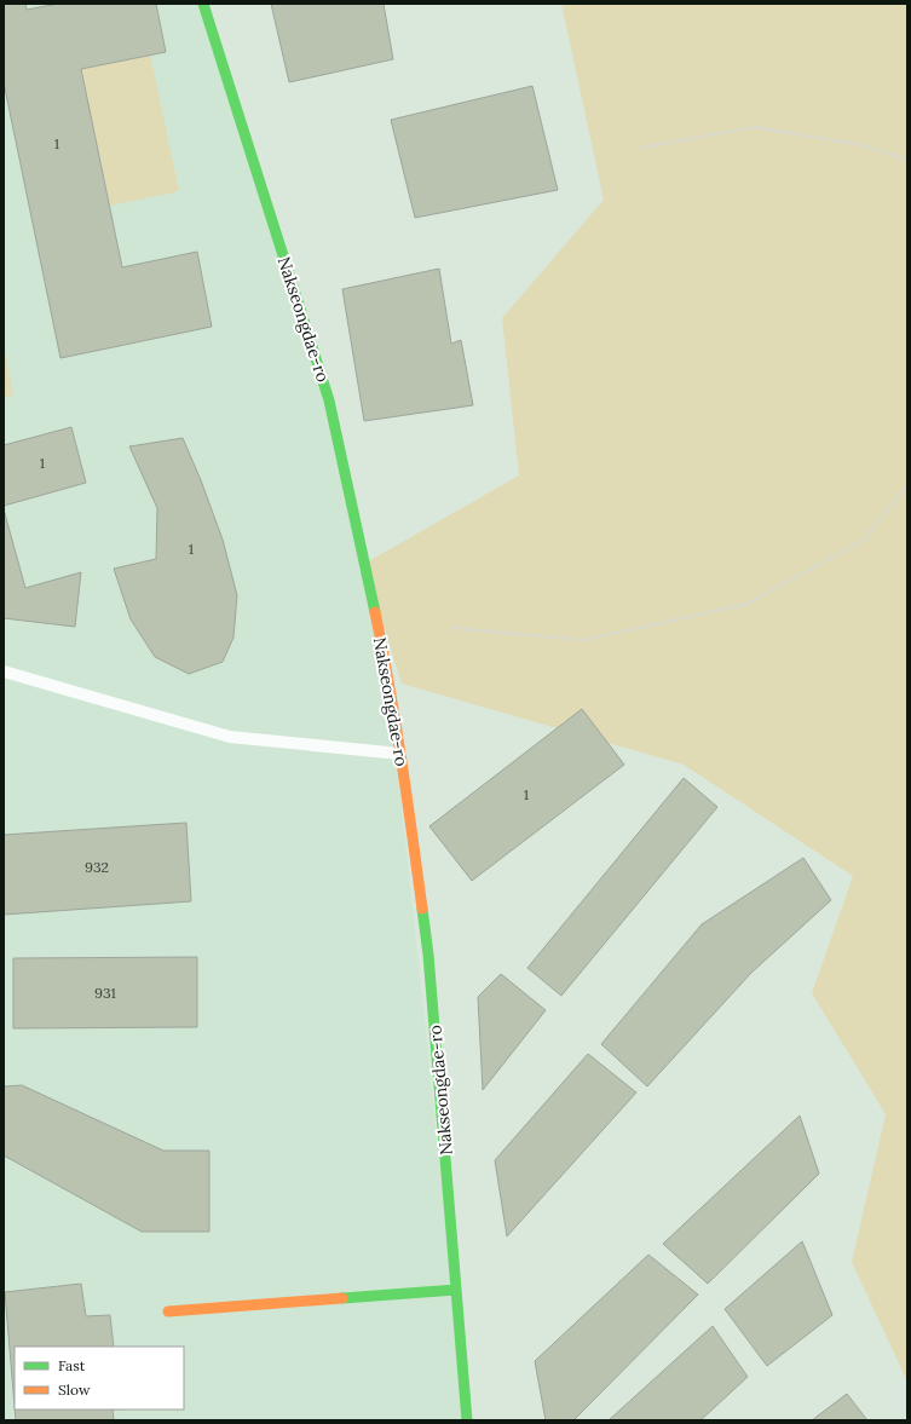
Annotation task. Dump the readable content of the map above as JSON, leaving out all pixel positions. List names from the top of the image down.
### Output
{
  "streets": {
    "lane": ["Nakseongdae-ro"]
  },
  "house_numbers": [
    "1",
    "1",
    "1",
    "1",
    "932",
    "931"
  ],
  "legend": ["Fast", "Slow"]
}
